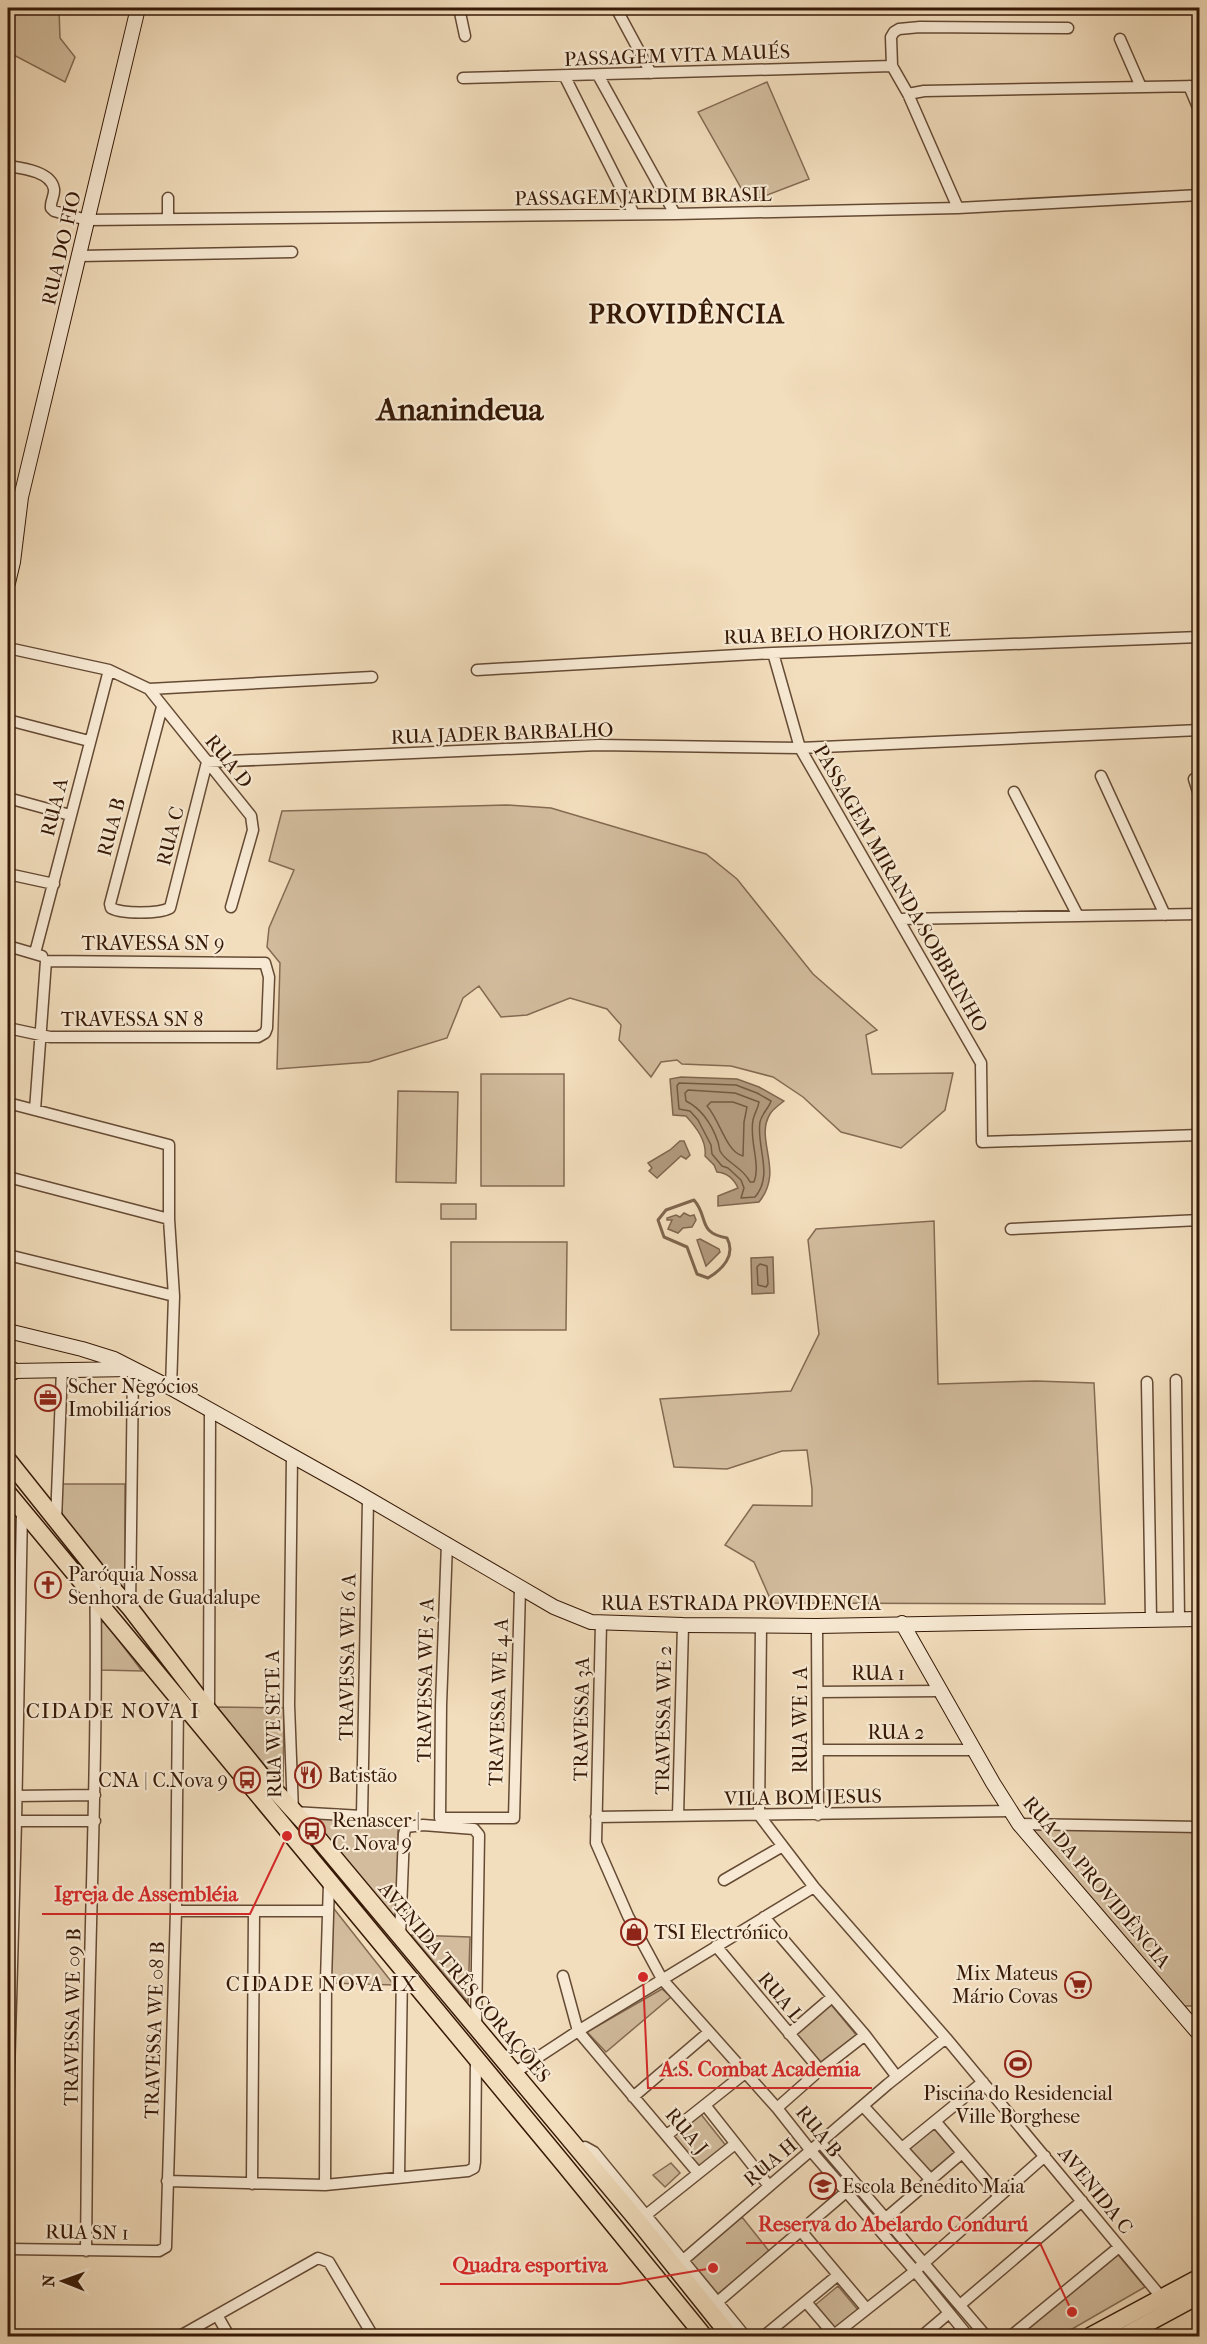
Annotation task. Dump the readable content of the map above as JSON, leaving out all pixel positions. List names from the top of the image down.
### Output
{
  "streets": {
    "main road": [
      "RUA DO FIO",
      "RUA ESTRADA PROVIDENCIA",
      "RUA DA PROVIDÊNCIA",
      "AVENIDA TRÊS CORAÇÕES"
    ],
    "street": [
      "PASSAGEM VITA MAUÉS",
      "PASSAGEM JARDIM BRASIL",
      "RUA BELO HORIZONTE",
      "RUA JADER BARBALHO",
      "RUA D",
      "RUA A",
      "RUA B",
      "RUA C",
      "PASSAGEM MIRANDA SOBBRINHO",
      "TRAVESSA SN 9",
      "TRAVESSA SN 8",
      "TRAVESSA WE 6 A",
      "RUA 1",
      "TRAVESSA WE 5 A",
      "TRAVESSA WE 4 A",
      "TRAVESSA 3A",
      "TRAVESSA WE 2",
      "RUA WE 1 A",
      "RUA WE SETE A",
      "RUA 2",
      "VILA BOM JESUS",
      "RUA L",
      "TRAVESSA WE 09 B",
      "TRAVESSA WE 08 B",
      "RUA J",
      "RUA H",
      "AVENIDA C",
      "RUA SN 1"
    ]
  },
  "crossings": [
    ["PASSAGEM JARDIM BRASIL", "RUA DO FIO"],
    ["RUA BELO HORIZONTE", "PASSAGEM MIRANDA SOBBRINHO"],
    ["RUA JADER BARBALHO", "RUA D"],
    ["RUA JADER BARBALHO", "RUA C"],
    ["RUA JADER BARBALHO", "PASSAGEM MIRANDA SOBBRINHO"],
    ["RUA D", "RUA A"],
    ["RUA D", "RUA B"],
    ["RUA D", "RUA C"],
    ["RUA B", "RUA C"],
    ["RUA B", "TRAVESSA 3A"],
    ["RUA B", "RUA H"],
    ["TRAVESSA SN 9", "TRAVESSA SN 8"],
    ["RUA ESTRADA PROVIDENCIA", "TRAVESSA WE 6 A"],
    ["RUA ESTRADA PROVIDENCIA", "TRAVESSA WE 5 A"],
    ["RUA ESTRADA PROVIDENCIA", "TRAVESSA WE 4 A"],
    ["RUA ESTRADA PROVIDENCIA", "TRAVESSA 3A"],
    ["RUA ESTRADA PROVIDENCIA", "TRAVESSA WE 2"],
    ["RUA ESTRADA PROVIDENCIA", "RUA WE 1 A"],
    ["RUA ESTRADA PROVIDENCIA", "RUA WE SETE A"],
    ["RUA ESTRADA PROVIDENCIA", "RUA DA PROVIDÊNCIA"],
    ["TRAVESSA WE 6 A", "RUA WE SETE A"],
    ["TRAVESSA WE 6 A", "AVENIDA TRÊS CORAÇÕES"],
    ["RUA 1", "RUA WE 1 A"],
    ["RUA 1", "RUA DA PROVIDÊNCIA"],
    ["TRAVESSA WE 5 A", "TRAVESSA WE 4 A"],
    ["TRAVESSA 3A", "VILA BOM JESUS"],
    ["TRAVESSA WE 2", "VILA BOM JESUS"],
    ["RUA WE 1 A", "RUA 2"],
    ["RUA WE 1 A", "VILA BOM JESUS"],
    ["RUA WE SETE A", "AVENIDA TRÊS CORAÇÕES"],
    ["RUA 2", "RUA DA PROVIDÊNCIA"],
    ["VILA BOM JESUS", "RUA DA PROVIDÊNCIA"],
    ["VILA BOM JESUS", "AVENIDA C"],
    ["AVENIDA TRÊS CORAÇÕES", "TRAVESSA WE 09 B"],
    ["AVENIDA TRÊS CORAÇÕES", "TRAVESSA WE 08 B"],
    ["AVENIDA TRÊS CORAÇÕES", "RUA H"],
    ["TRAVESSA WE 09 B", "RUA SN 1"],
    ["TRAVESSA WE 08 B", "RUA SN 1"],
    ["RUA H", "AVENIDA C"]
  ],
  "districts": [
    "PROVIDÊNCIA",
    "Ananindeua",
    "CIDADE NOVA I",
    "CIDADE NOVA IX"
  ],
  "places": {
    "office": ["Scher Negócios Imobiliários"],
    "church": ["Paróquia Nossa Senhora de Guadalupe"],
    "restaurant": ["Batistão"],
    "bus stop": ["CNA | C.Nova 9", "Renascer | C. Nova 9"],
    "other": [
      "Igreja de Assembléia",
      "A.S. Combat Academia",
      "Quadra esportiva",
      "Reserva do Abelardo Condurú"
    ],
    "shop": ["TSI Electrónico"],
    "supermarket": ["Mix Mateus Mário Covas"],
    "sports": ["Piscina do Residencial Ville Borghese"],
    "school or university": ["Escola Benedito Maia"]
  },
  "north": "left"
}
